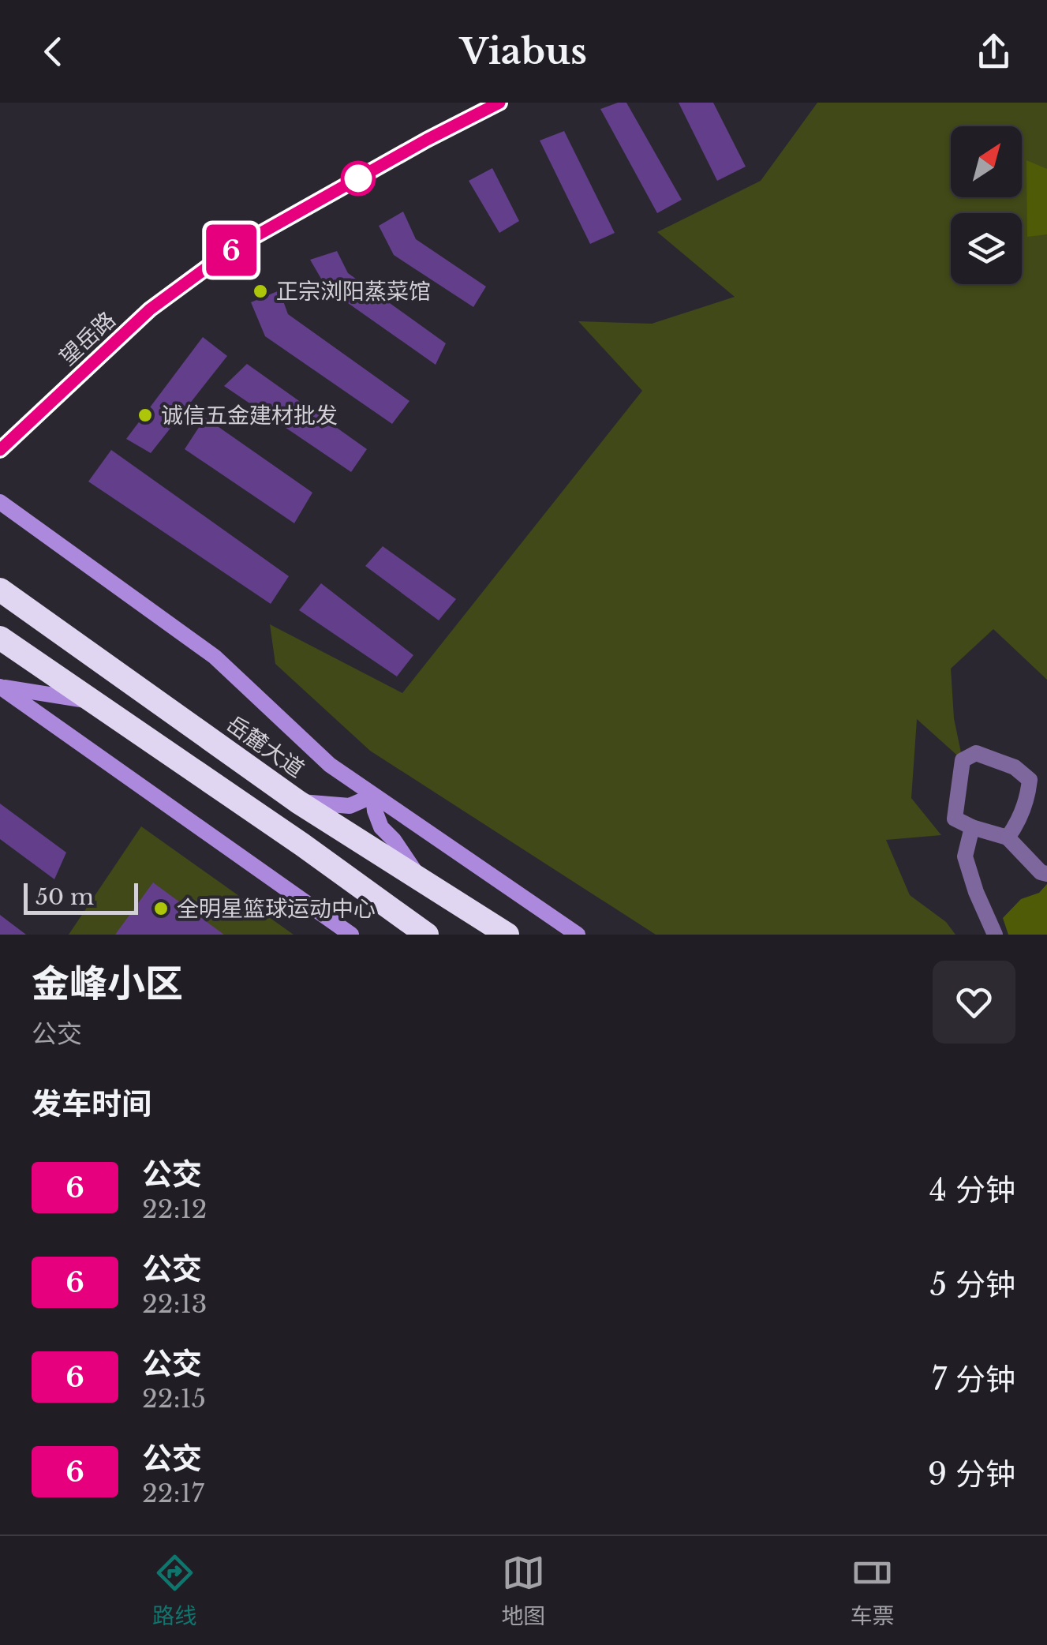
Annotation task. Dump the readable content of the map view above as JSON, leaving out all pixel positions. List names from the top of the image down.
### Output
{
  "streets": {
    "highway": ["岳麓大道"],
    "street": ["望岳路"]
  },
  "places": ["正宗浏阳蒸菜馆", "诚信五金建材批发", "全明星篮球运动中心"],
  "lines": ["bus line 6"],
  "scale_bar": "50 m",
  "north": "top right",
  "page": {
    "header": "Viabus",
    "on_map": "6",
    "scale": "50 m",
    "heading": [
      ["金峰小区", "公交"],
      "发车时间"
    ],
    "list": [
      {
        "mark": "6",
        "name": "公交",
        "note": "22:12",
        "value": "4 分钟"
      },
      {
        "mark": "6",
        "name": "公交",
        "note": "22:13",
        "value": "5 分钟"
      },
      {
        "mark": "6",
        "name": "公交",
        "note": "22:15",
        "value": "7 分钟"
      },
      {
        "mark": "6",
        "name": "公交",
        "note": "22:17",
        "value": "9 分钟"
      }
    ],
    "tabs": ["路线", "地图", "车票"]
  }
}
